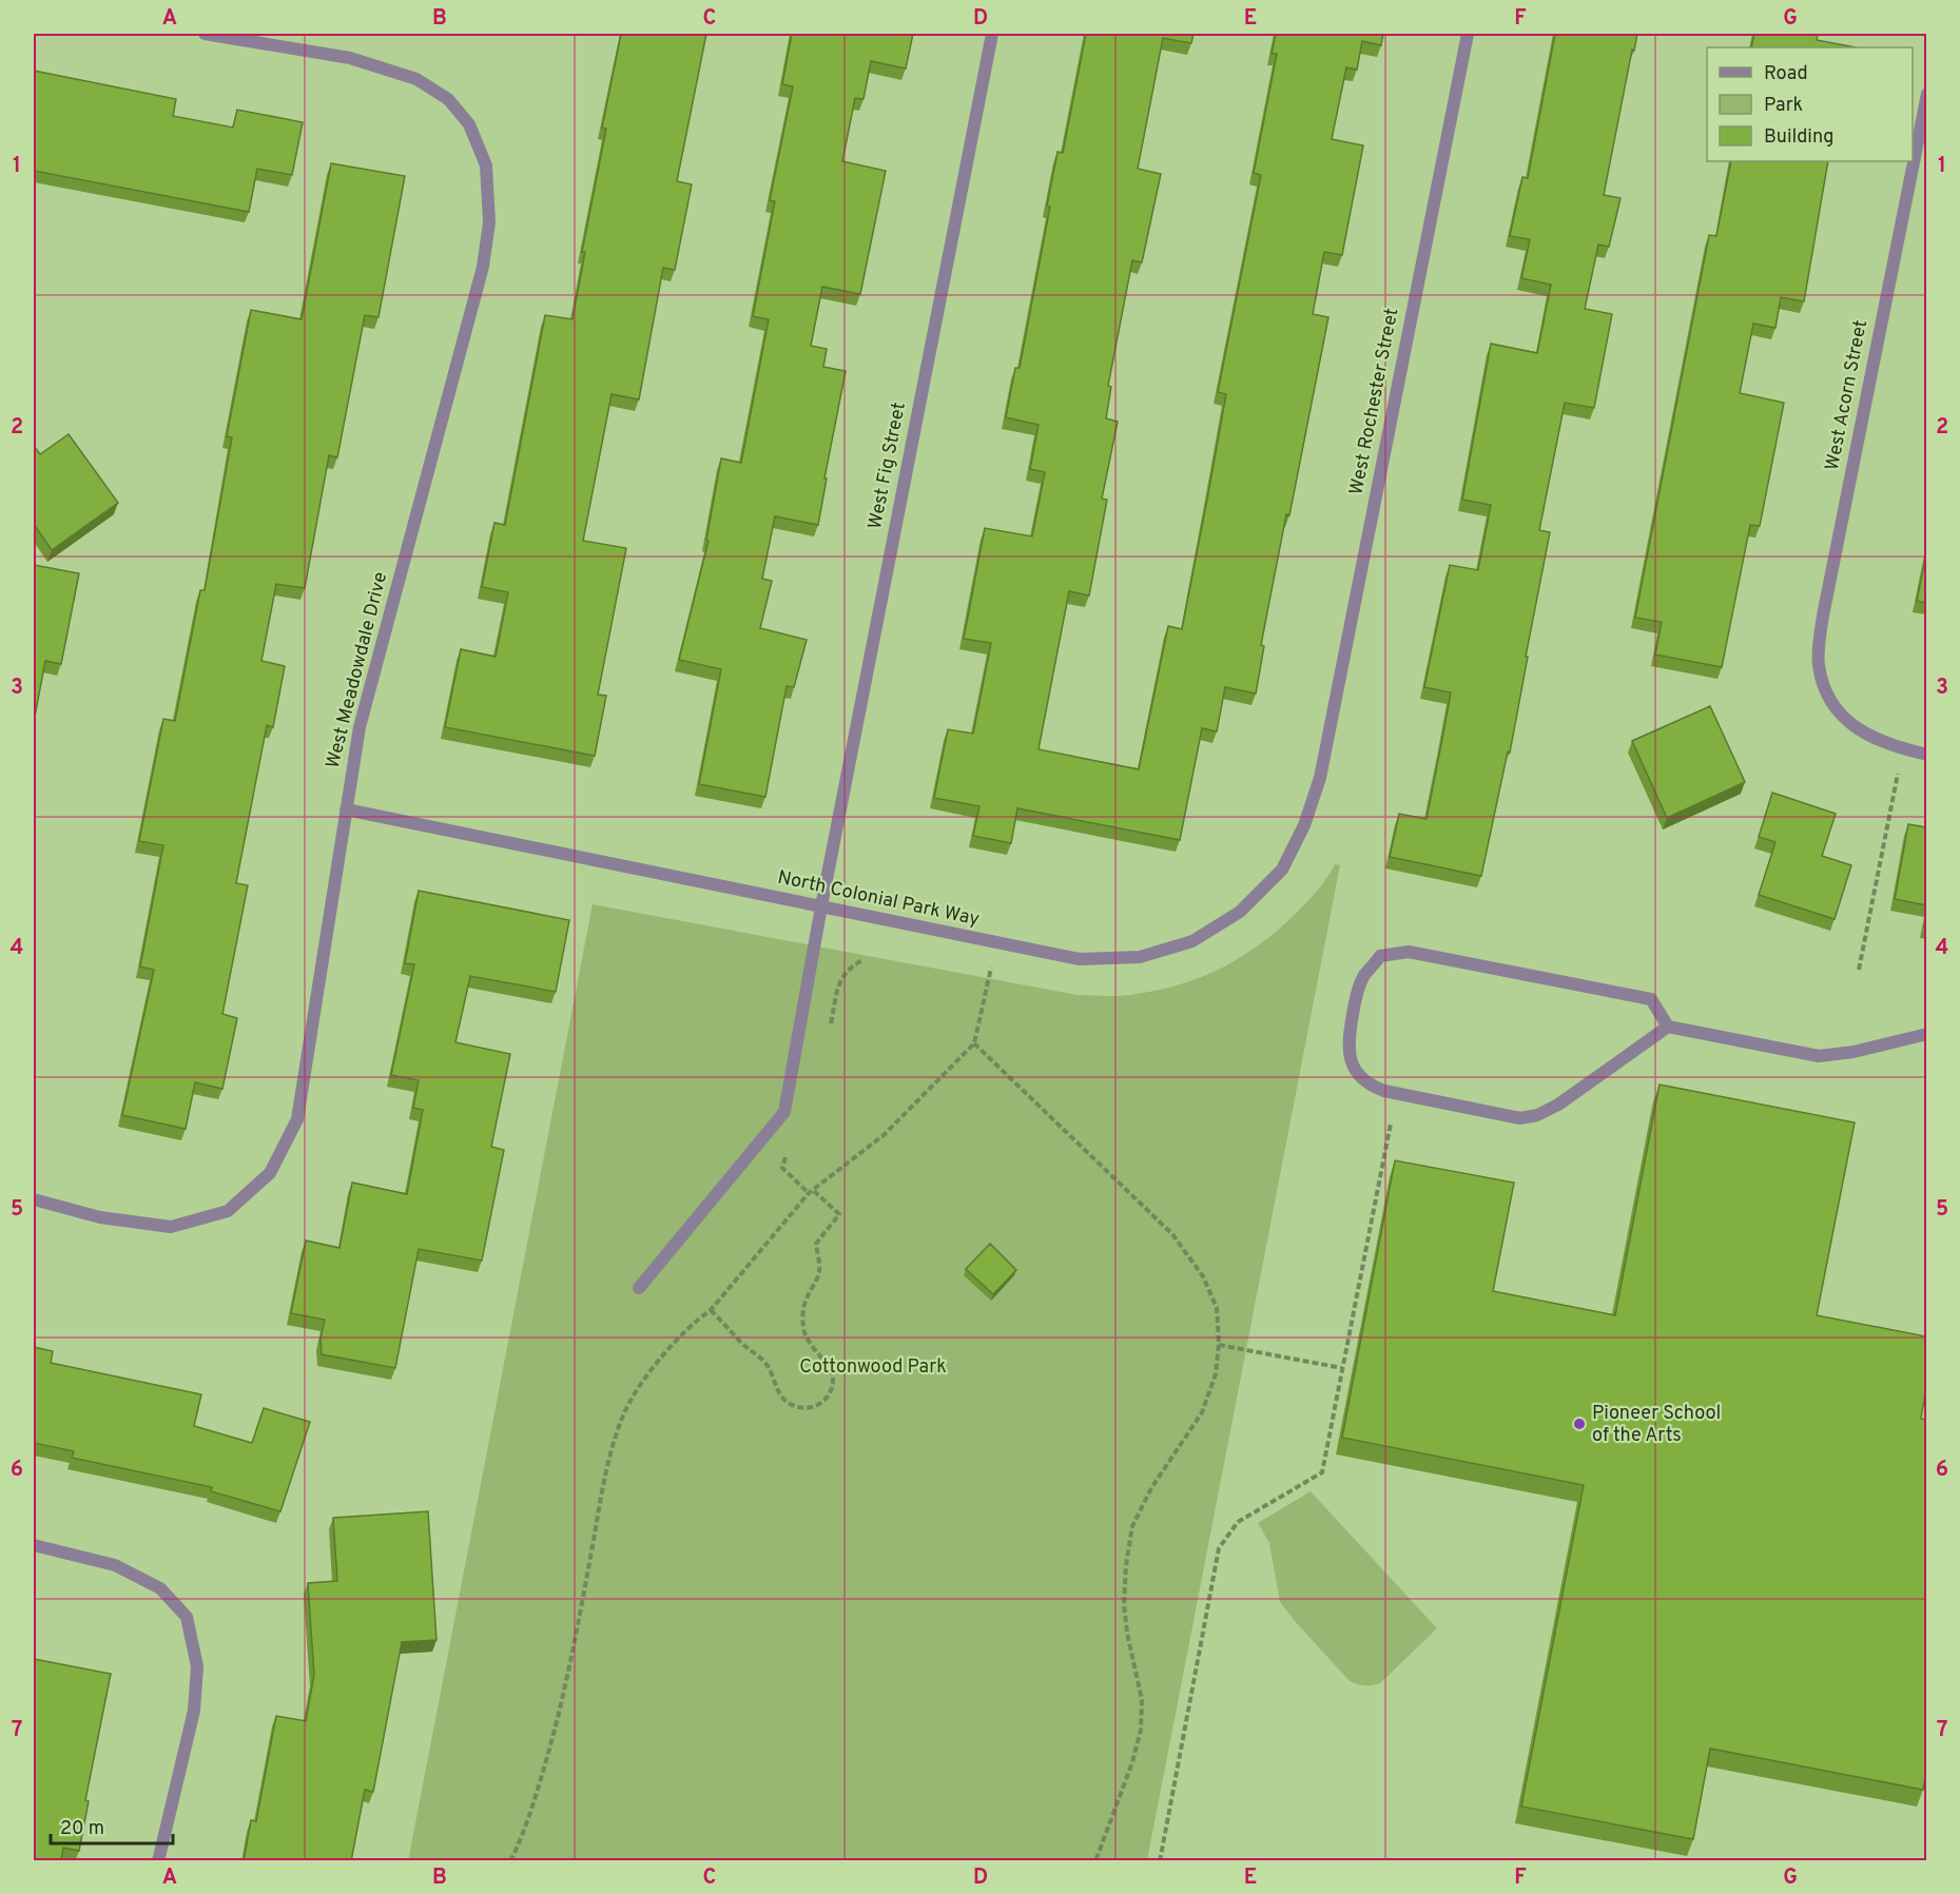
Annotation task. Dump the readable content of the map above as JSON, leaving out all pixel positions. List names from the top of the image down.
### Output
{
  "streets": {
    "street": [
      "West Acorn Street",
      "West Rochester Street",
      "West Fig Street",
      "West Meadowdale Drive",
      "North Colonial Park Way"
    ]
  },
  "crossings": [
    ["West Rochester Street", "North Colonial Park Way"],
    ["West Fig Street", "North Colonial Park Way"],
    ["West Meadowdale Drive", "North Colonial Park Way"]
  ],
  "parks": ["Cottonwood Park"],
  "places": ["Pioneer School of the Arts"],
  "legend": ["Road", "Park", "Building"],
  "scale_bar": "20 m",
  "grid": {
    "columns": [
      "A",
      "B",
      "C",
      "D",
      "E",
      "F",
      "G"
    ],
    "rows": [
      "1",
      "2",
      "3",
      "4",
      "5",
      "6",
      "7"
    ]
  }
}
